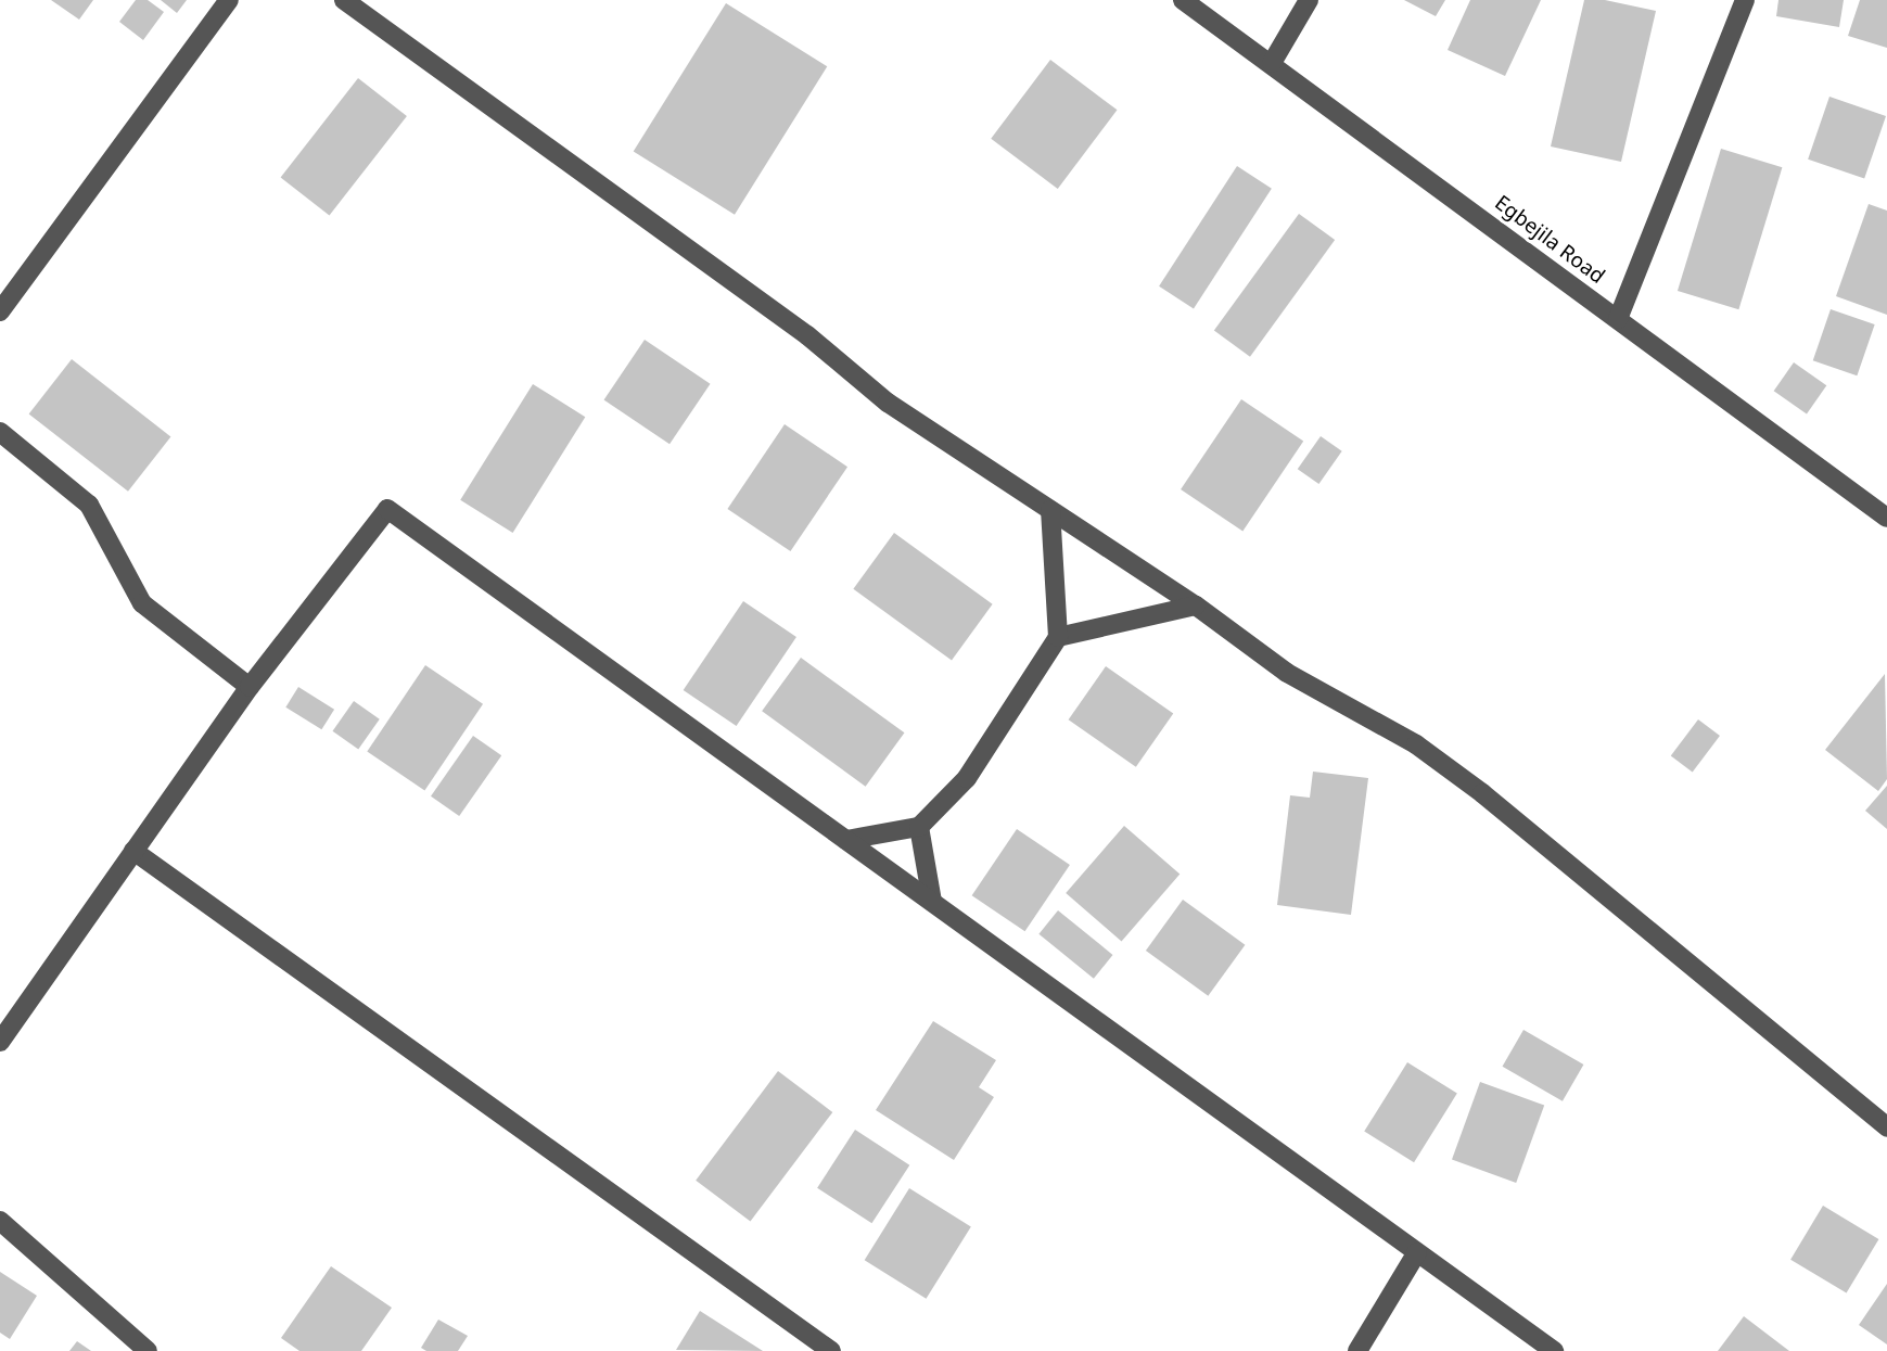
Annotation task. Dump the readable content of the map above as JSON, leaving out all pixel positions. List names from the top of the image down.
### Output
{
  "streets": {
    "street": ["Egbejila Road"]
  }
}
